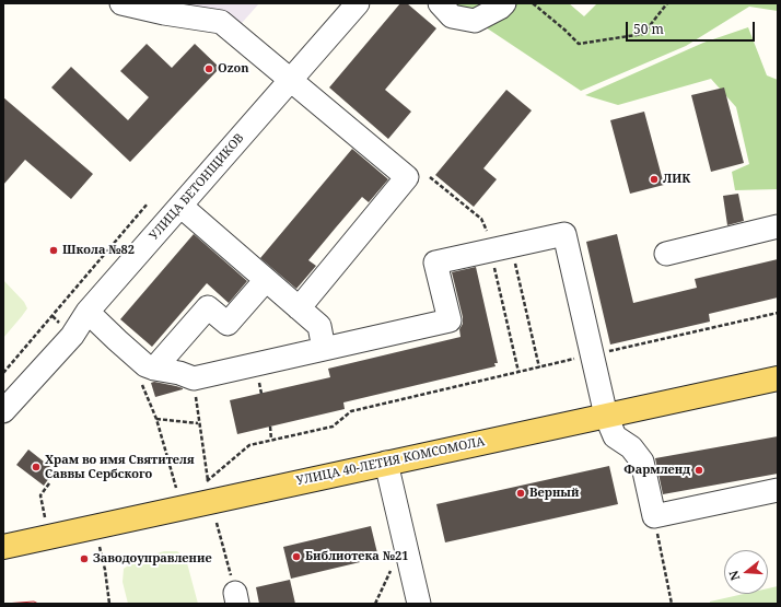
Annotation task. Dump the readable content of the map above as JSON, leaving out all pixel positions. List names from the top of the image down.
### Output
{
  "streets": {
    "main road": ["УЛИЦА 40-ЛЕТИЯ КОМСОМОЛА"],
    "street": ["УЛИЦА БЕТОНЩИКОВ"]
  },
  "places": [
    "Ozon",
    "ЛИК",
    "Школа №82",
    "Храм во имя Святителя Саввы Сербского",
    "Фармленд",
    "Верный",
    "Библиотека №21",
    "Заводоуправление"
  ],
  "scale_bar": "50 m",
  "north": "left"
}
